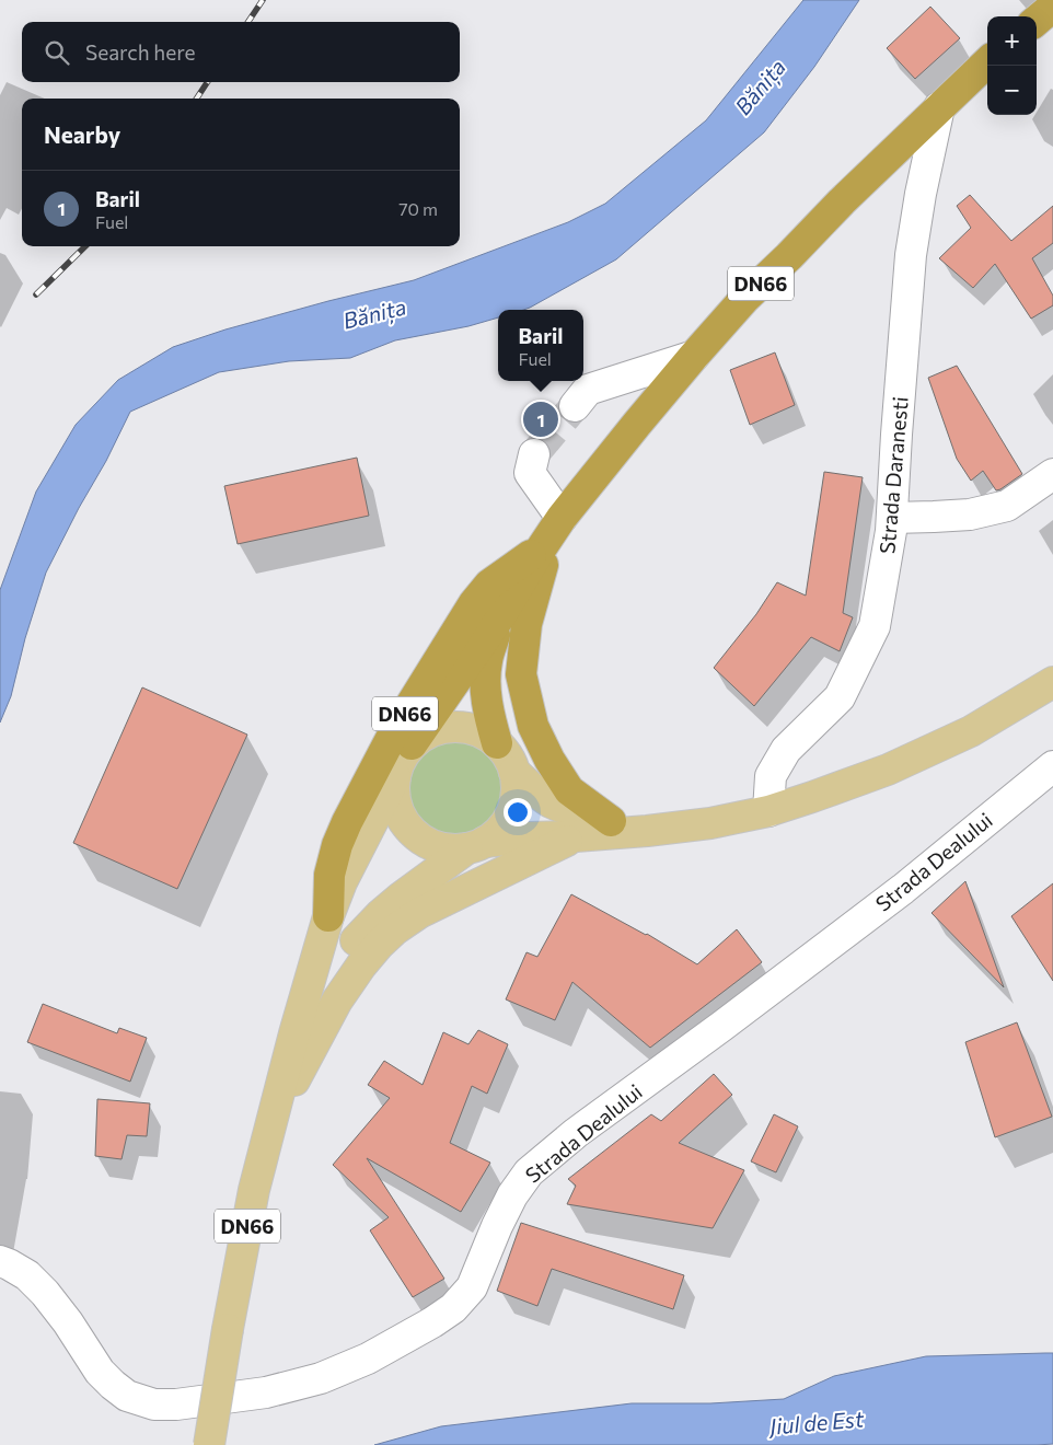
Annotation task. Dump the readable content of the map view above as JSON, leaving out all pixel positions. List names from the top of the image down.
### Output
{
  "streets": {
    "highway": ["DN66"],
    "street": ["Strada Daranesti", "Strada Dealului"]
  },
  "crossings": [
    ["DN66", "Strada Daranesti"]
  ],
  "water": ["Bănița", "Jiul de Est"],
  "page": {
    "map_buttons": ["+", "−"],
    "search": "Search here",
    "heading": "Nearby",
    "list": [
      {
        "mark": "1",
        "name": "Baril",
        "note": "Fuel",
        "value": "70 m"
      }
    ],
    "popup": ["Baril", "Fuel"],
    "pins": "1"
  }
}
